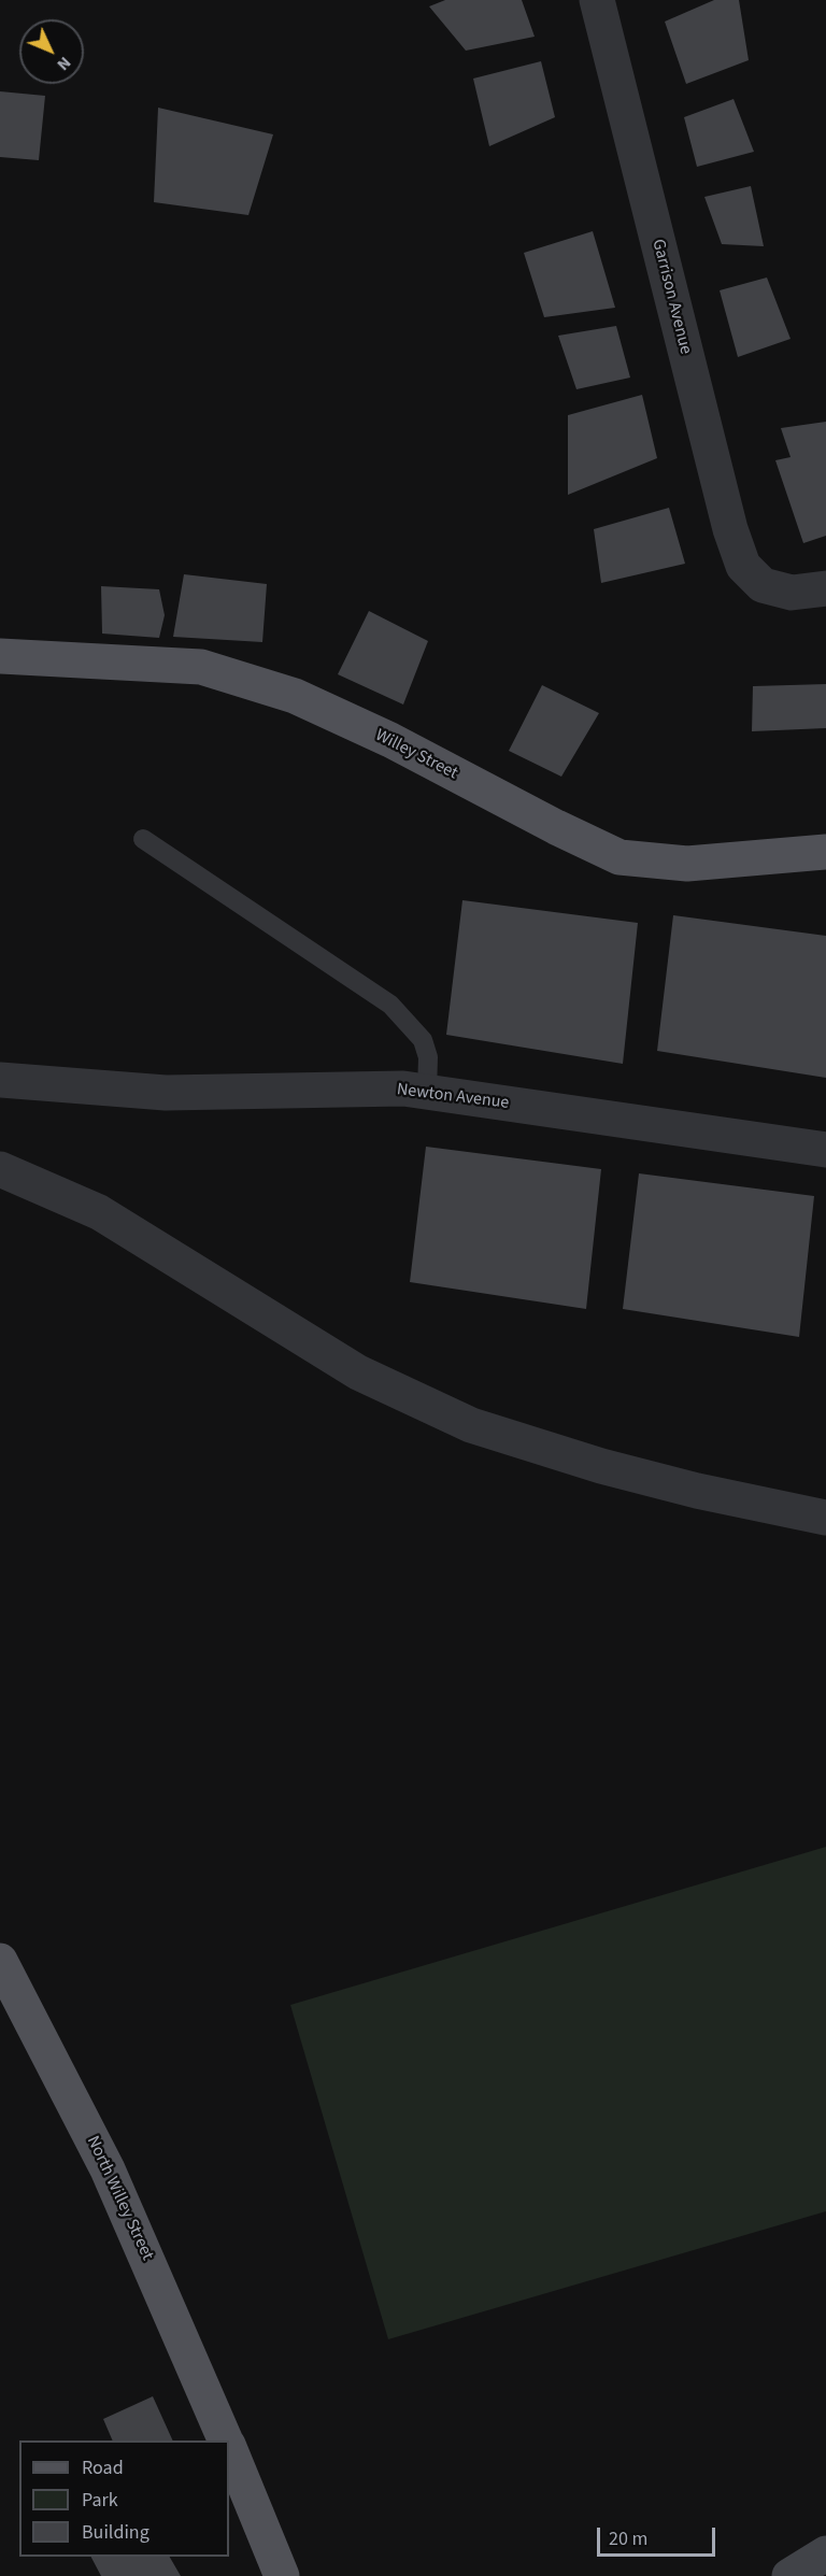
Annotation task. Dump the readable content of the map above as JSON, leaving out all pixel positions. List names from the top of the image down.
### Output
{
  "streets": {
    "main road": ["Willey Street", "North Willey Street"],
    "street": ["Garrison Avenue", "Newton Avenue"]
  },
  "legend": ["Road", "Park", "Building"],
  "scale_bar": "20 m",
  "north": "bottom right"
}
